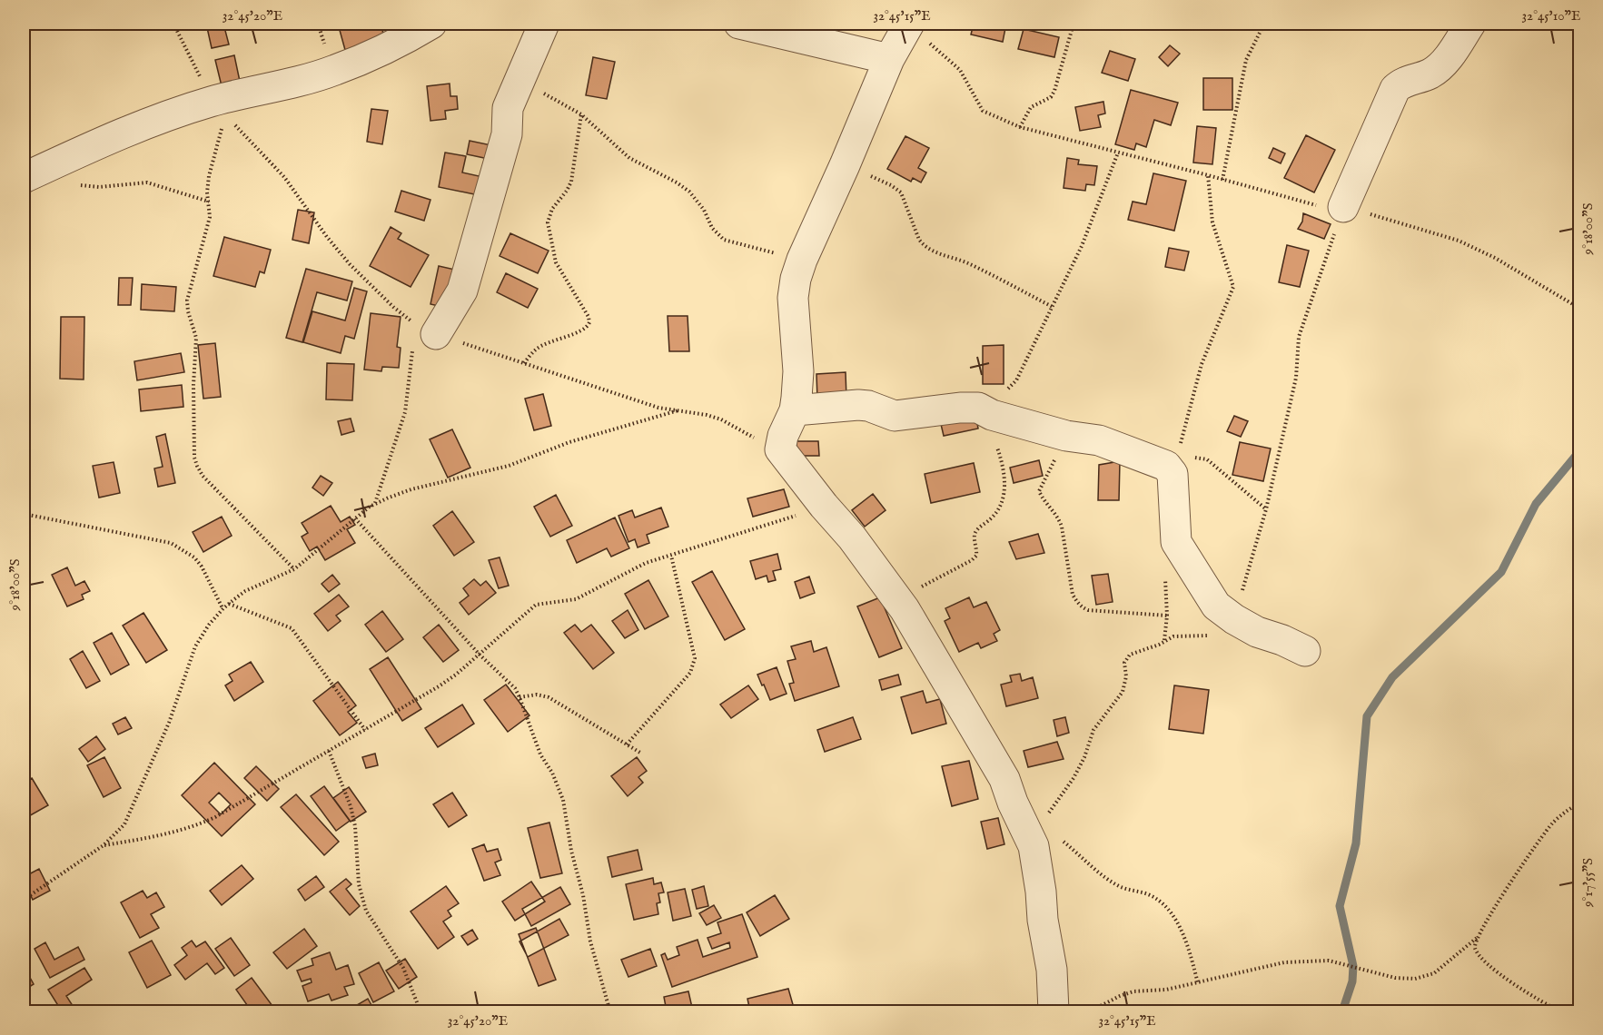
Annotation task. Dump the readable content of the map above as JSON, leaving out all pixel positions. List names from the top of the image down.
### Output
{
  "coordinates": [
    "32°45'20\"E",
    "32°45'15\"E",
    "32°45'10\"E",
    "9°18'00\"S",
    "9°17'55\"S"
  ]
}
